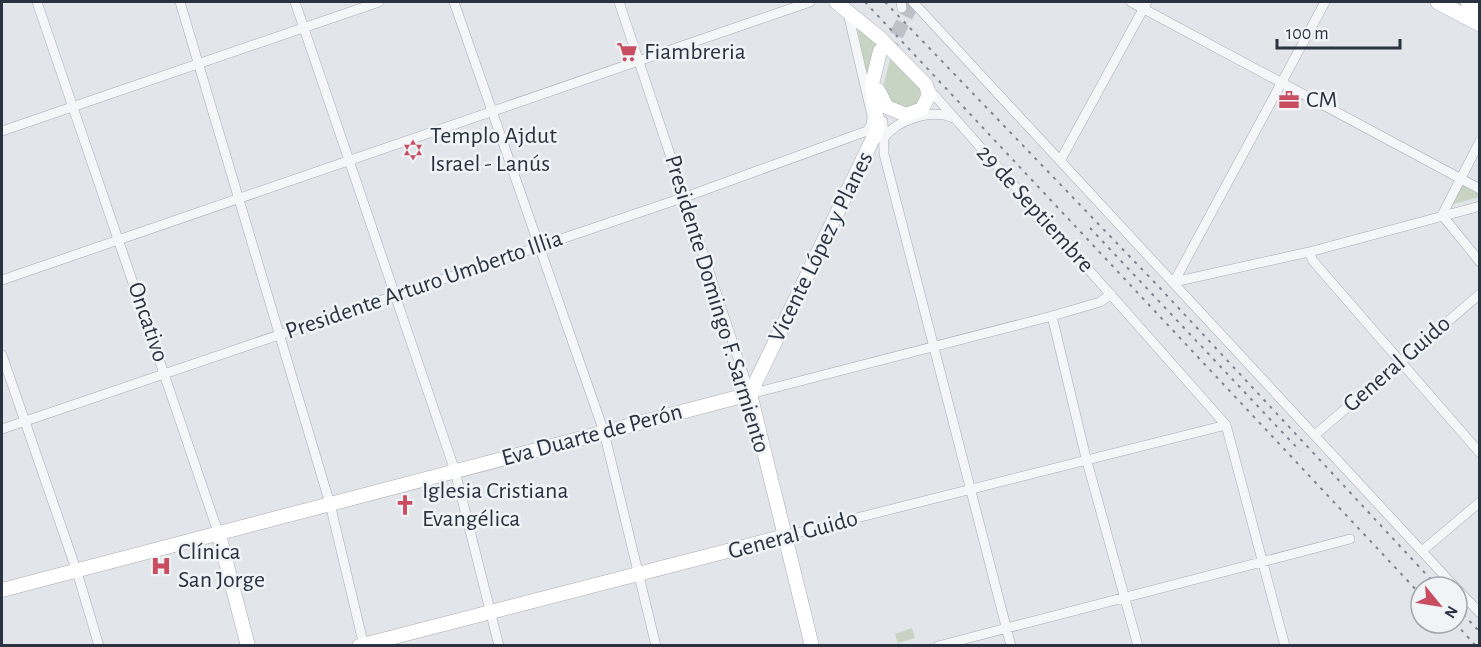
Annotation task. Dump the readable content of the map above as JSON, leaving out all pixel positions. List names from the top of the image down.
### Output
{
  "streets": {
    "main road": [
      "29 de Septiembre",
      "Vicente López y Planes",
      "Presidente Domingo F. Sarmiento",
      "Oncativo",
      "General Guido",
      "Eva Duarte de Perón"
    ],
    "street": ["Presidente Arturo Umberto Illia"]
  },
  "crossings": [
    ["29 de Septiembre", "Presidente Arturo Umberto Illia"],
    ["29 de Septiembre", "General Guido"],
    ["29 de Septiembre", "Eva Duarte de Perón"],
    ["Vicente López y Planes", "Presidente Arturo Umberto Illia"],
    ["Vicente López y Planes", "Presidente Domingo F. Sarmiento"],
    ["Vicente López y Planes", "Eva Duarte de Perón"],
    ["Presidente Arturo Umberto Illia", "Presidente Domingo F. Sarmiento"],
    ["Presidente Arturo Umberto Illia", "Oncativo"],
    ["Presidente Domingo F. Sarmiento", "General Guido"],
    ["Presidente Domingo F. Sarmiento", "Eva Duarte de Perón"],
    ["Oncativo", "Eva Duarte de Perón"]
  ],
  "places": {
    "supermarket": ["Fiambreria"],
    "office": ["CM"],
    "synagogue": ["Templo Ajdut Israel - Lanús"],
    "church": ["Iglesia Cristiana Evangélica"],
    "hospital": ["Clínica San Jorge"]
  },
  "scale_bar": "100 m",
  "north": "bottom right"
}
